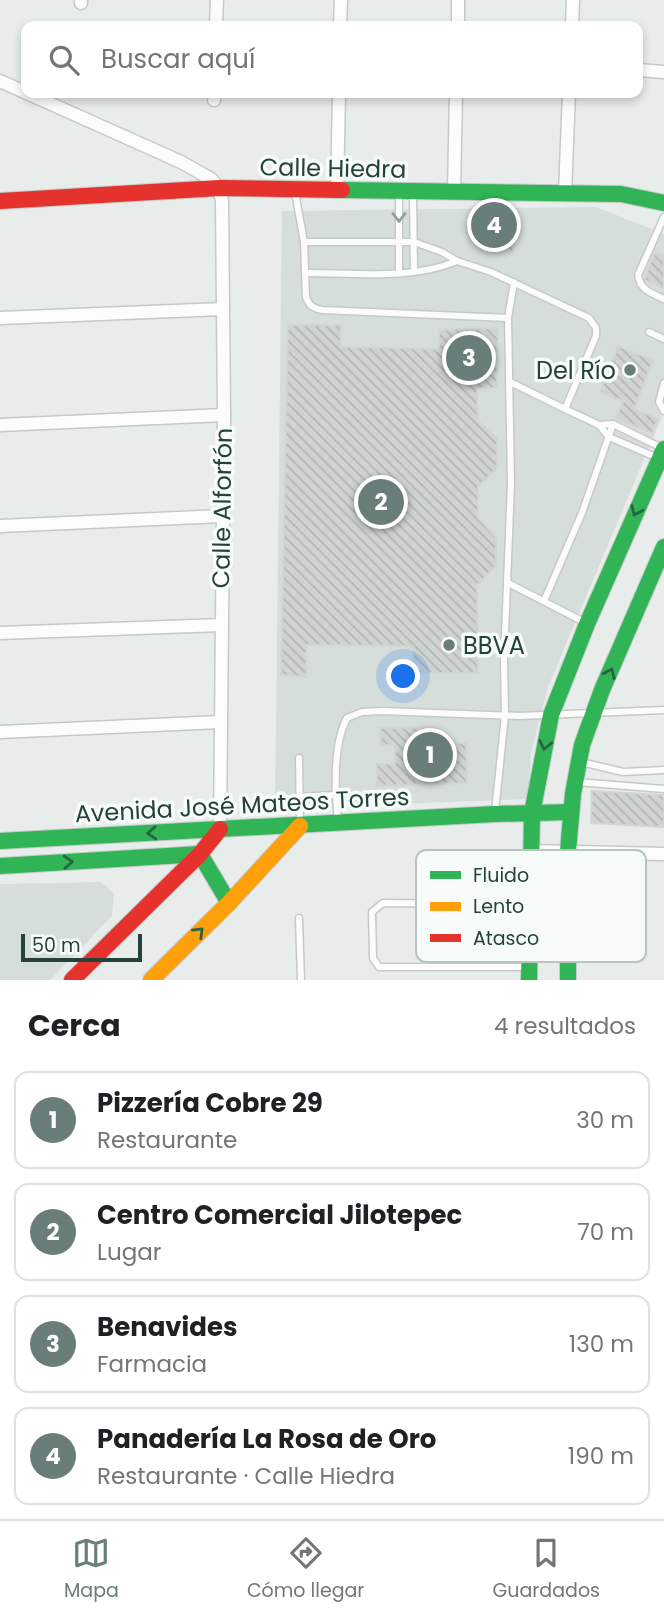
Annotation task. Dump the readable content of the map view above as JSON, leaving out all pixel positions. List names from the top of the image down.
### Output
{
  "streets": {
    "street": ["Calle Hiedra", "Calle Alforfón", "Avenida José Mateos Torres"]
  },
  "crossings": [
    ["Calle Hiedra", "Calle Alforfón"],
    ["Calle Alforfón", "Avenida José Mateos Torres"]
  ],
  "places": ["Del Río", "BBVA"],
  "legend": ["Fluido", "Lento", "Atasco"],
  "scale_bar": "50 m",
  "page": {
    "search": "Buscar aquí",
    "pins": [
      "4",
      "3",
      "2",
      "1"
    ],
    "scale": "50 m",
    "heading": ["Cerca", "4 resultados"],
    "list": [
      {
        "mark": "1",
        "name": "Pizzería Cobre 29",
        "note": "Restaurante",
        "value": "30 m"
      },
      {
        "mark": "2",
        "name": "Centro Comercial Jilotepec",
        "note": "Lugar",
        "value": "70 m"
      },
      {
        "mark": "3",
        "name": "Benavides",
        "note": "Farmacia",
        "value": "130 m"
      },
      {
        "mark": "4",
        "name": "Panadería La Rosa de Oro",
        "note": "Restaurante · Calle Hiedra",
        "value": "190 m"
      }
    ],
    "nav": ["Mapa", "Cómo llegar", "Guardados"]
  }
}
